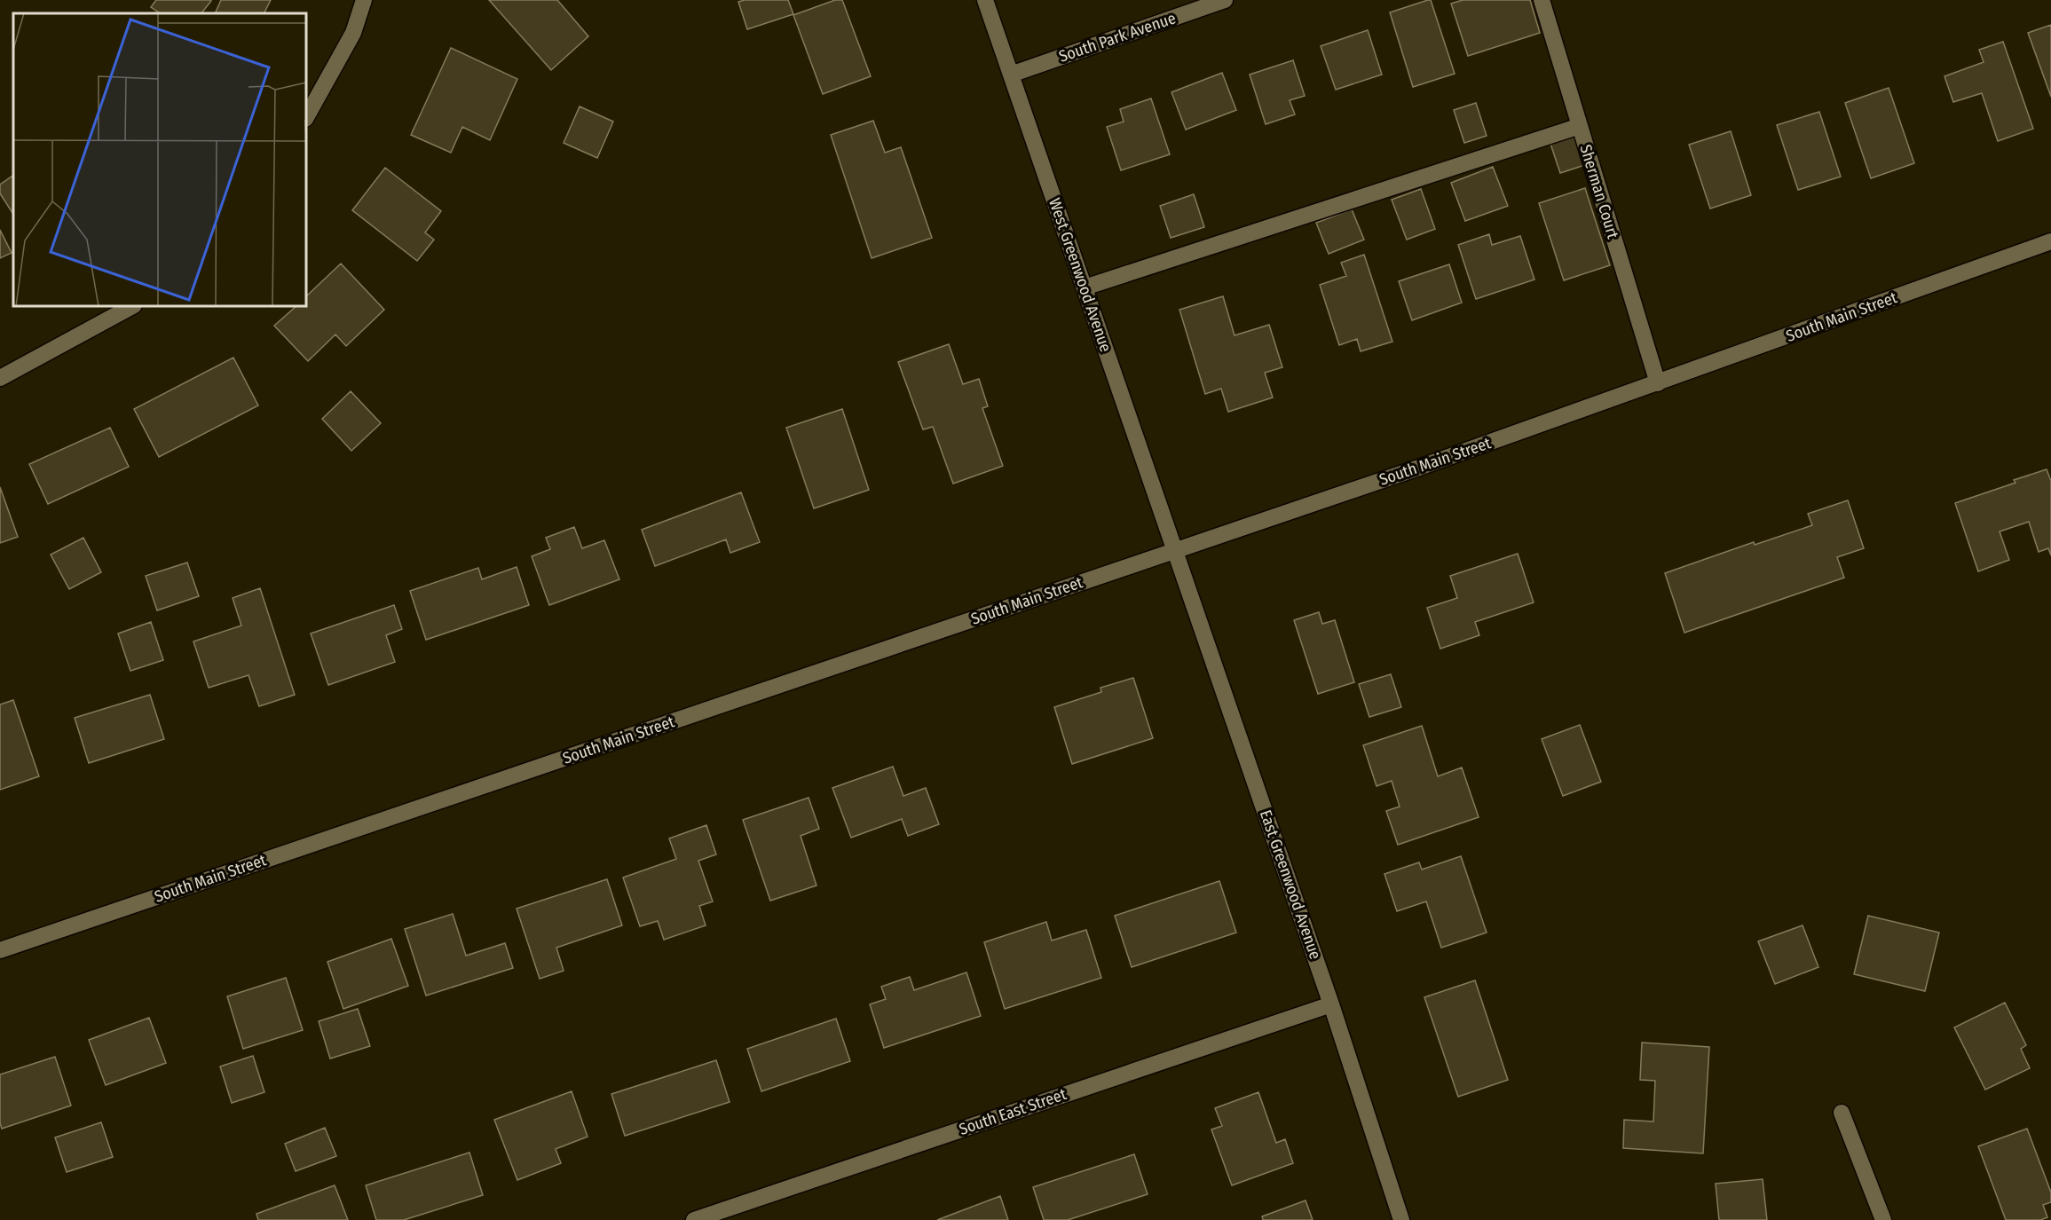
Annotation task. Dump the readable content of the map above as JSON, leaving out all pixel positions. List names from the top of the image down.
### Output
{
  "streets": {
    "street": [
      "South Park Avenue",
      "Sherman Court",
      "West Greenwood Avenue",
      "South Main Street",
      "East Greenwood Avenue",
      "South East Street"
    ]
  },
  "crossings": [
    ["South Park Avenue", "West Greenwood Avenue"],
    ["Sherman Court", "South Main Street"],
    ["West Greenwood Avenue", "South Main Street"],
    ["West Greenwood Avenue", "East Greenwood Avenue"],
    ["South Main Street", "East Greenwood Avenue"],
    ["East Greenwood Avenue", "South East Street"]
  ]
}
